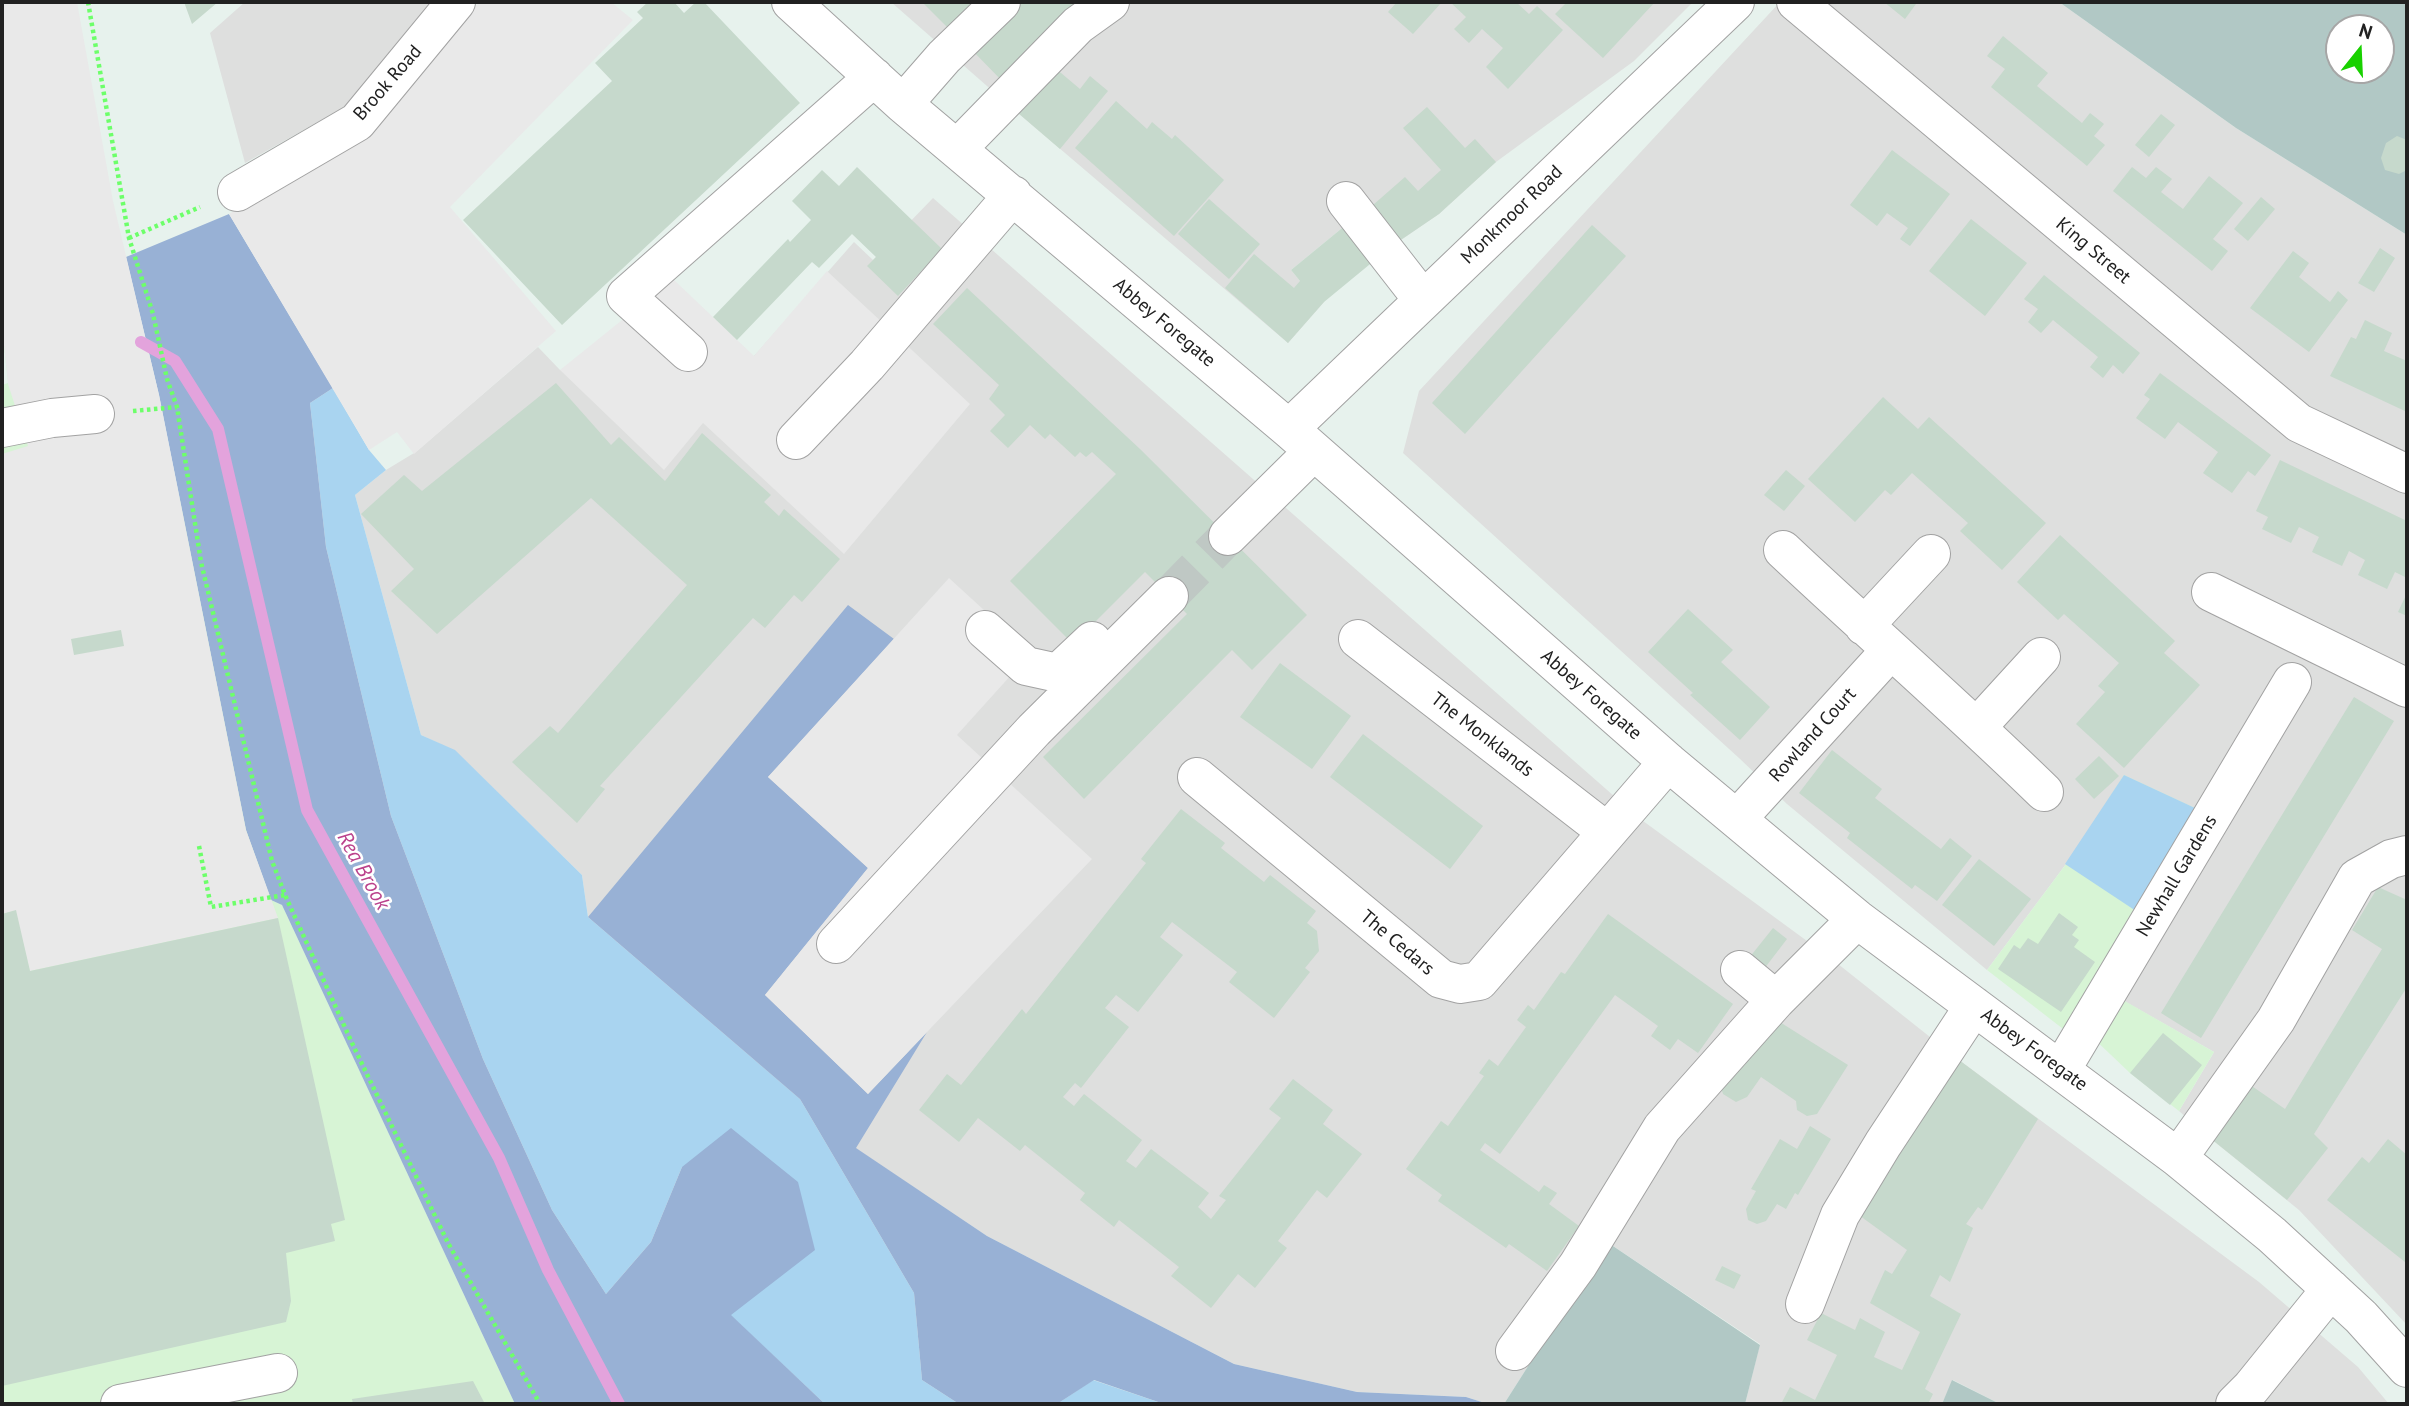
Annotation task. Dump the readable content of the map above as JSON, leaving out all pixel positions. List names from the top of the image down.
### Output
{
  "streets": {
    "street": [
      "Brook Road",
      "Monkmoor Road",
      "King Street",
      "Abbey Foregate",
      "The Monklands",
      "Rowland Court",
      "Newhall Gardens",
      "The Cedars"
    ]
  },
  "crossings": [
    ["Monkmoor Road", "Abbey Foregate"],
    ["Abbey Foregate", "Rowland Court"],
    ["Abbey Foregate", "Newhall Gardens"],
    ["Abbey Foregate", "The Cedars"],
    ["The Monklands", "The Cedars"]
  ],
  "water": ["Rea Brook"],
  "north": "top"
}
